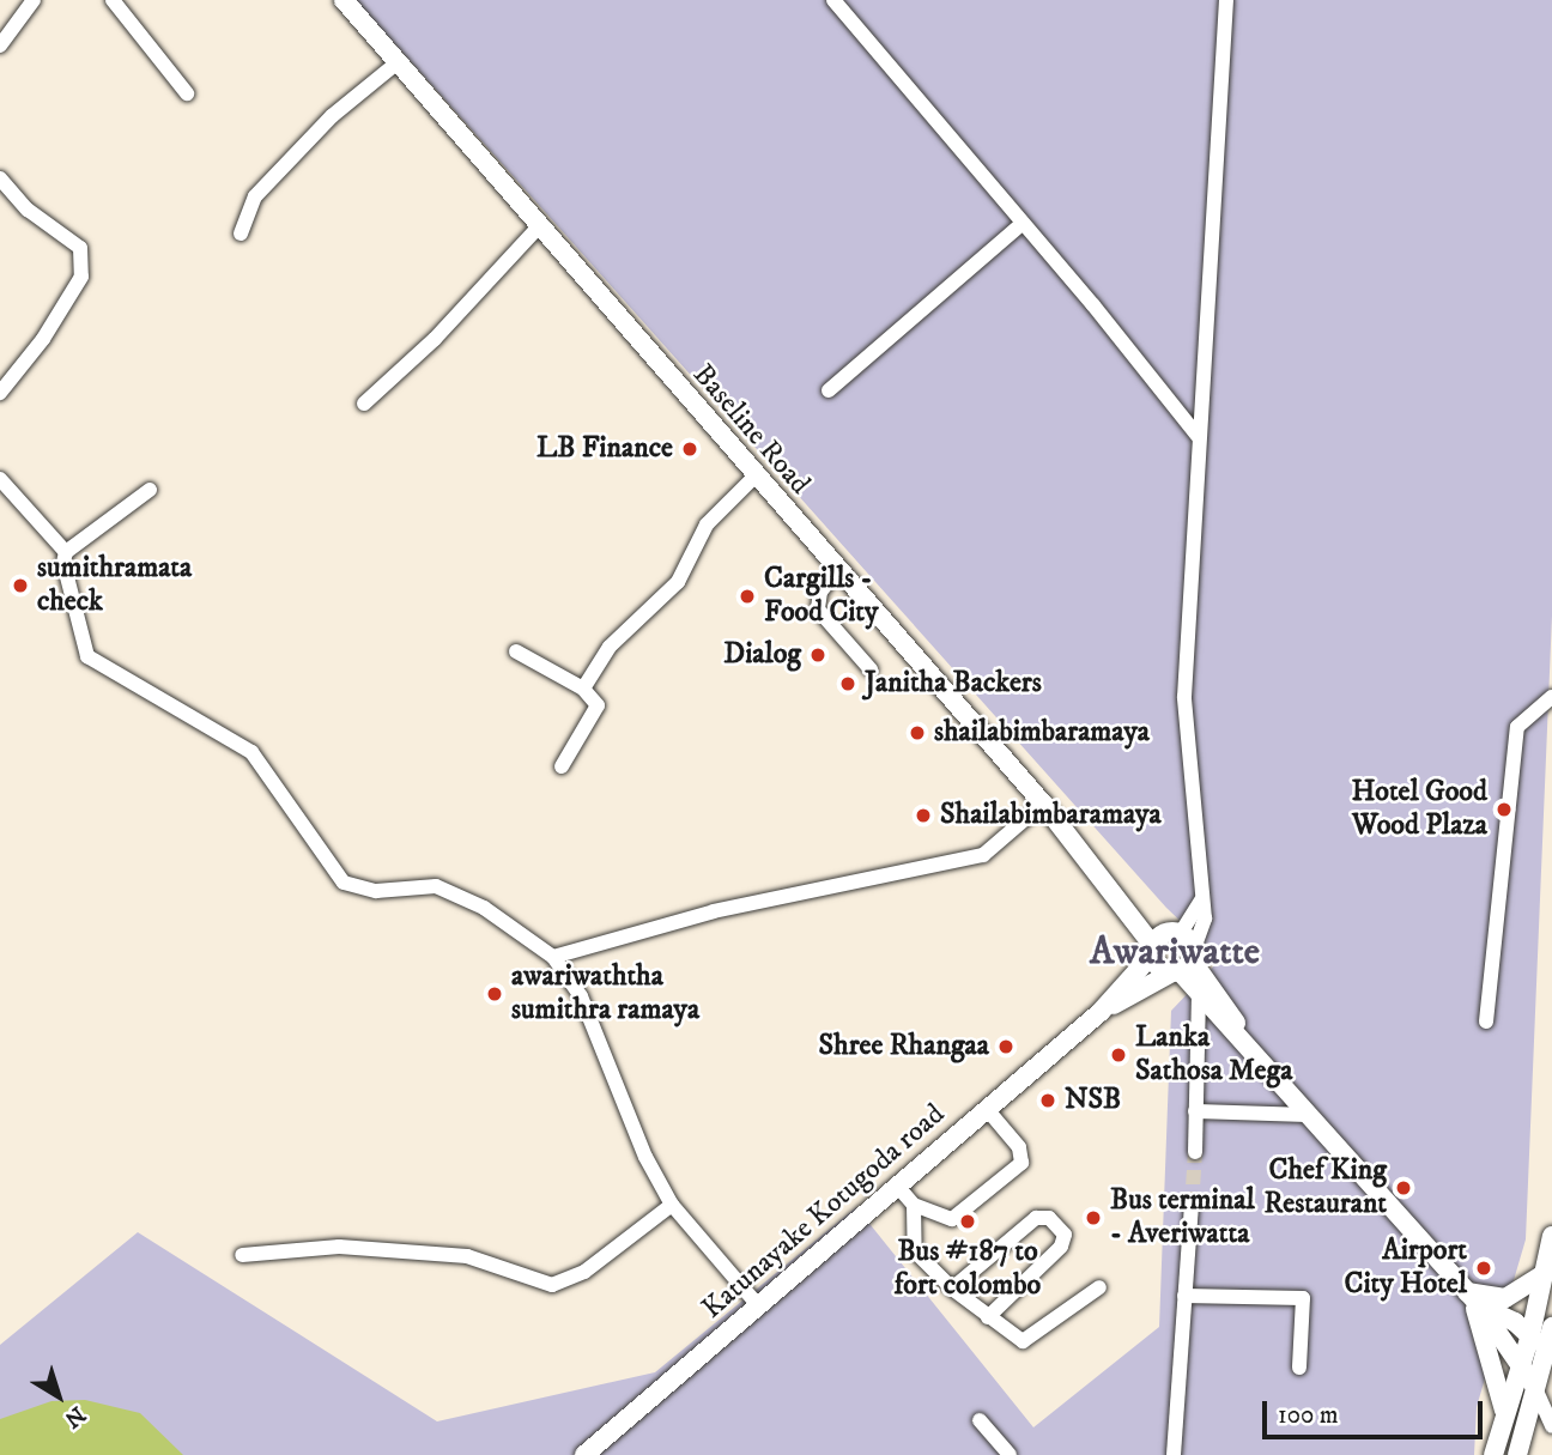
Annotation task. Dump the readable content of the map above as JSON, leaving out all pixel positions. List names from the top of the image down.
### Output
{
  "streets": {
    "main road": ["Baseline Road", "Katunayake Kotugoda road"]
  },
  "crossings": [
    ["Baseline Road", "Katunayake Kotugoda road"]
  ],
  "districts": ["Awariwatte"],
  "places": [
    "LB Finance",
    "sumithramata check",
    "Cargills - Food City",
    "Dialog",
    "Janitha Backers",
    "shailabimbaramaya",
    "Hotel Good Wood Plaza",
    "Shailabimbaramaya",
    "awariwaththa sumithra ramaya",
    "Shree Rhangaa",
    "Lanka Sathosa Mega",
    "NSB",
    "Chef King Restaurant",
    "Bus terminal - Averiwatta",
    "Bus #187 to fort colombo",
    "Airport City Hotel"
  ],
  "scale_bar": "100 m",
  "north": "bottom right"
}
